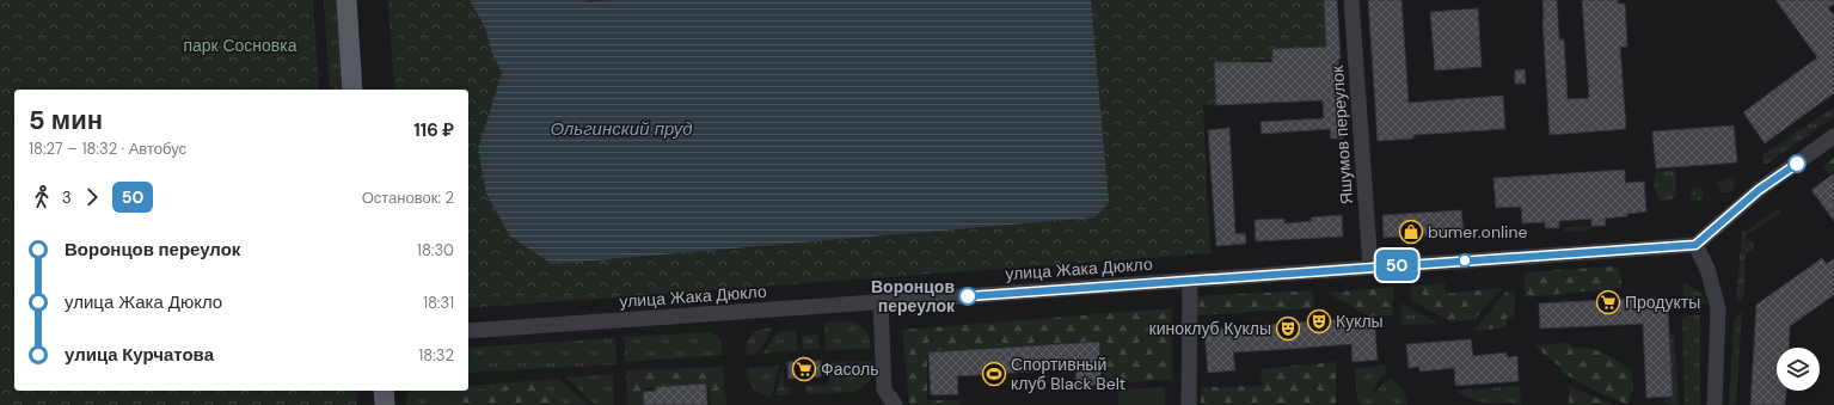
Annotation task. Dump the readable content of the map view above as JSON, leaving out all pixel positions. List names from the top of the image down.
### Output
{
  "streets": {
    "street": ["Яшумов переулок", "улица Жака Дюкло"]
  },
  "crossings": [
    ["Яшумов переулок", "улица Жака Дюкло"]
  ],
  "water": ["Ольгинский пруд"],
  "parks": ["парк Сосновка"],
  "places": {
    "shop": ["bumer.online"],
    "other": ["Воронцов переулок"],
    "supermarket": ["Продукты", "Фасоль"],
    "theatre": ["Куклы", "киноклуб Куклы"],
    "sports": ["Спортивный клуб Black Belt"]
  },
  "lines": ["bus line 50"],
  "page": {
    "on_map": "50",
    "heading": ["5 мин", "18:27 – 18:32 · Автобус", "116 ₽"],
    "legs": ["3", "50", "Остановок: 2"],
    "list": [
      {
        "name": "Воронцов переулок",
        "value": "18:30"
      },
      {
        "name": "улица Жака Дюкло",
        "value": "18:31"
      },
      {
        "name": "улица Курчатова",
        "value": "18:32"
      }
    ]
  }
}
